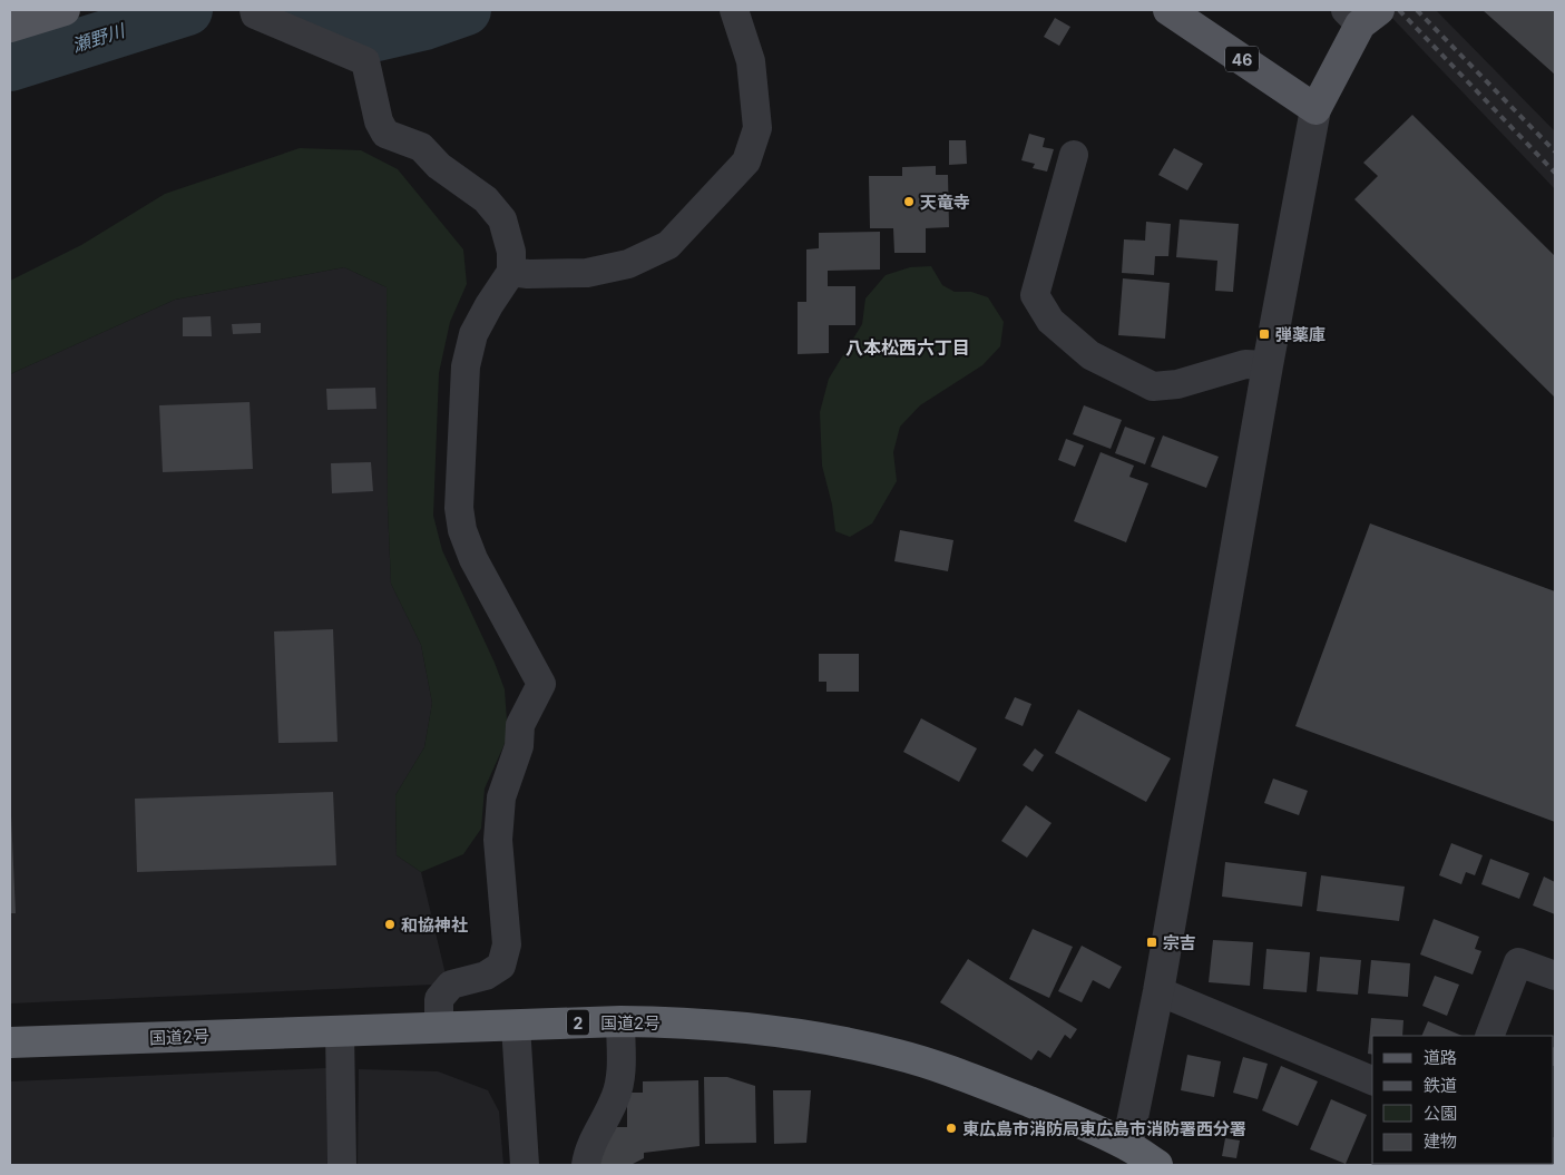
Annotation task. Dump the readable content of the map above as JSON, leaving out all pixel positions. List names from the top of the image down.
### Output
{
  "streets": {
    "highway": ["2", "国道2号"],
    "main road": ["46"]
  },
  "districts": ["八本松西六丁目"],
  "water": ["瀬野川"],
  "places": {
    "other": ["天竜寺", "和協神社", "東広島市消防局東広島市消防署西分署"],
    "transit": ["弾薬庫", "宗吉"]
  },
  "legend": [
    "道路",
    "鉄道",
    "公園",
    "建物"
  ]
}
